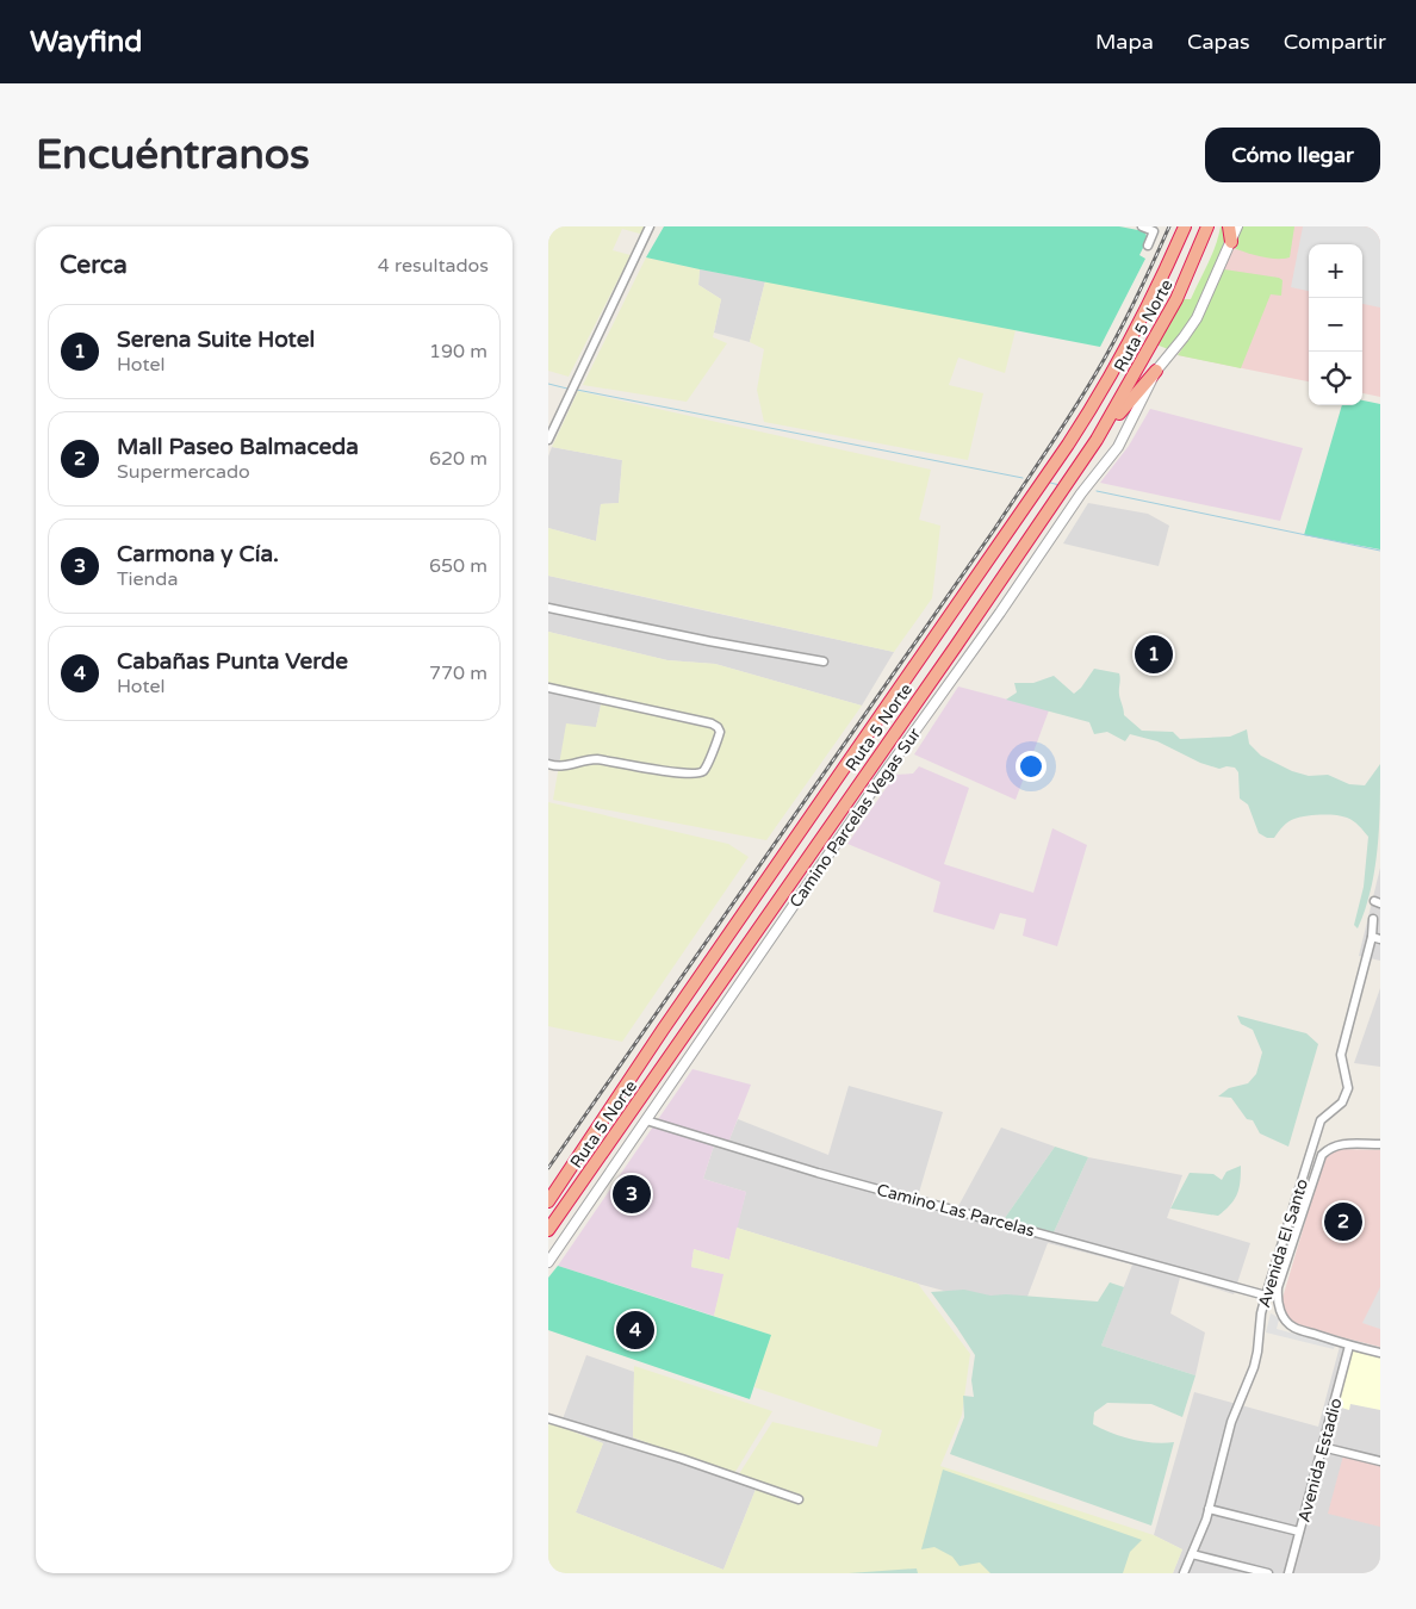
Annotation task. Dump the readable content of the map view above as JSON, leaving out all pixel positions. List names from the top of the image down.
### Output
{
  "streets": {
    "highway": ["Ruta 5 Norte"],
    "street": [
      "Camino Parcelas Vegas Sur",
      "Camino Las Parcelas",
      "Avenida El Santo",
      "Avenida Estadio"
    ]
  },
  "crossings": [
    ["Camino Parcelas Vegas Sur", "Camino Las Parcelas"],
    ["Camino Las Parcelas", "Avenida El Santo"]
  ],
  "page": {
    "header": "Wayfind",
    "nav": ["Mapa", "Capas", "Compartir"],
    "buttons": "Cómo llegar",
    "title": "Encuéntranos",
    "heading": ["Cerca", "4 resultados"],
    "map_buttons": ["+", "−"],
    "list": [
      {
        "mark": "1",
        "name": "Serena Suite Hotel",
        "note": "Hotel",
        "value": "190 m"
      },
      {
        "mark": "2",
        "name": "Mall Paseo Balmaceda",
        "note": "Supermercado",
        "value": "620 m"
      },
      {
        "mark": "3",
        "name": "Carmona y Cía.",
        "note": "Tienda",
        "value": "650 m"
      },
      {
        "mark": "4",
        "name": "Cabañas Punta Verde",
        "note": "Hotel",
        "value": "770 m"
      }
    ],
    "pins": [
      "1",
      "3",
      "2",
      "4"
    ]
  }
}
